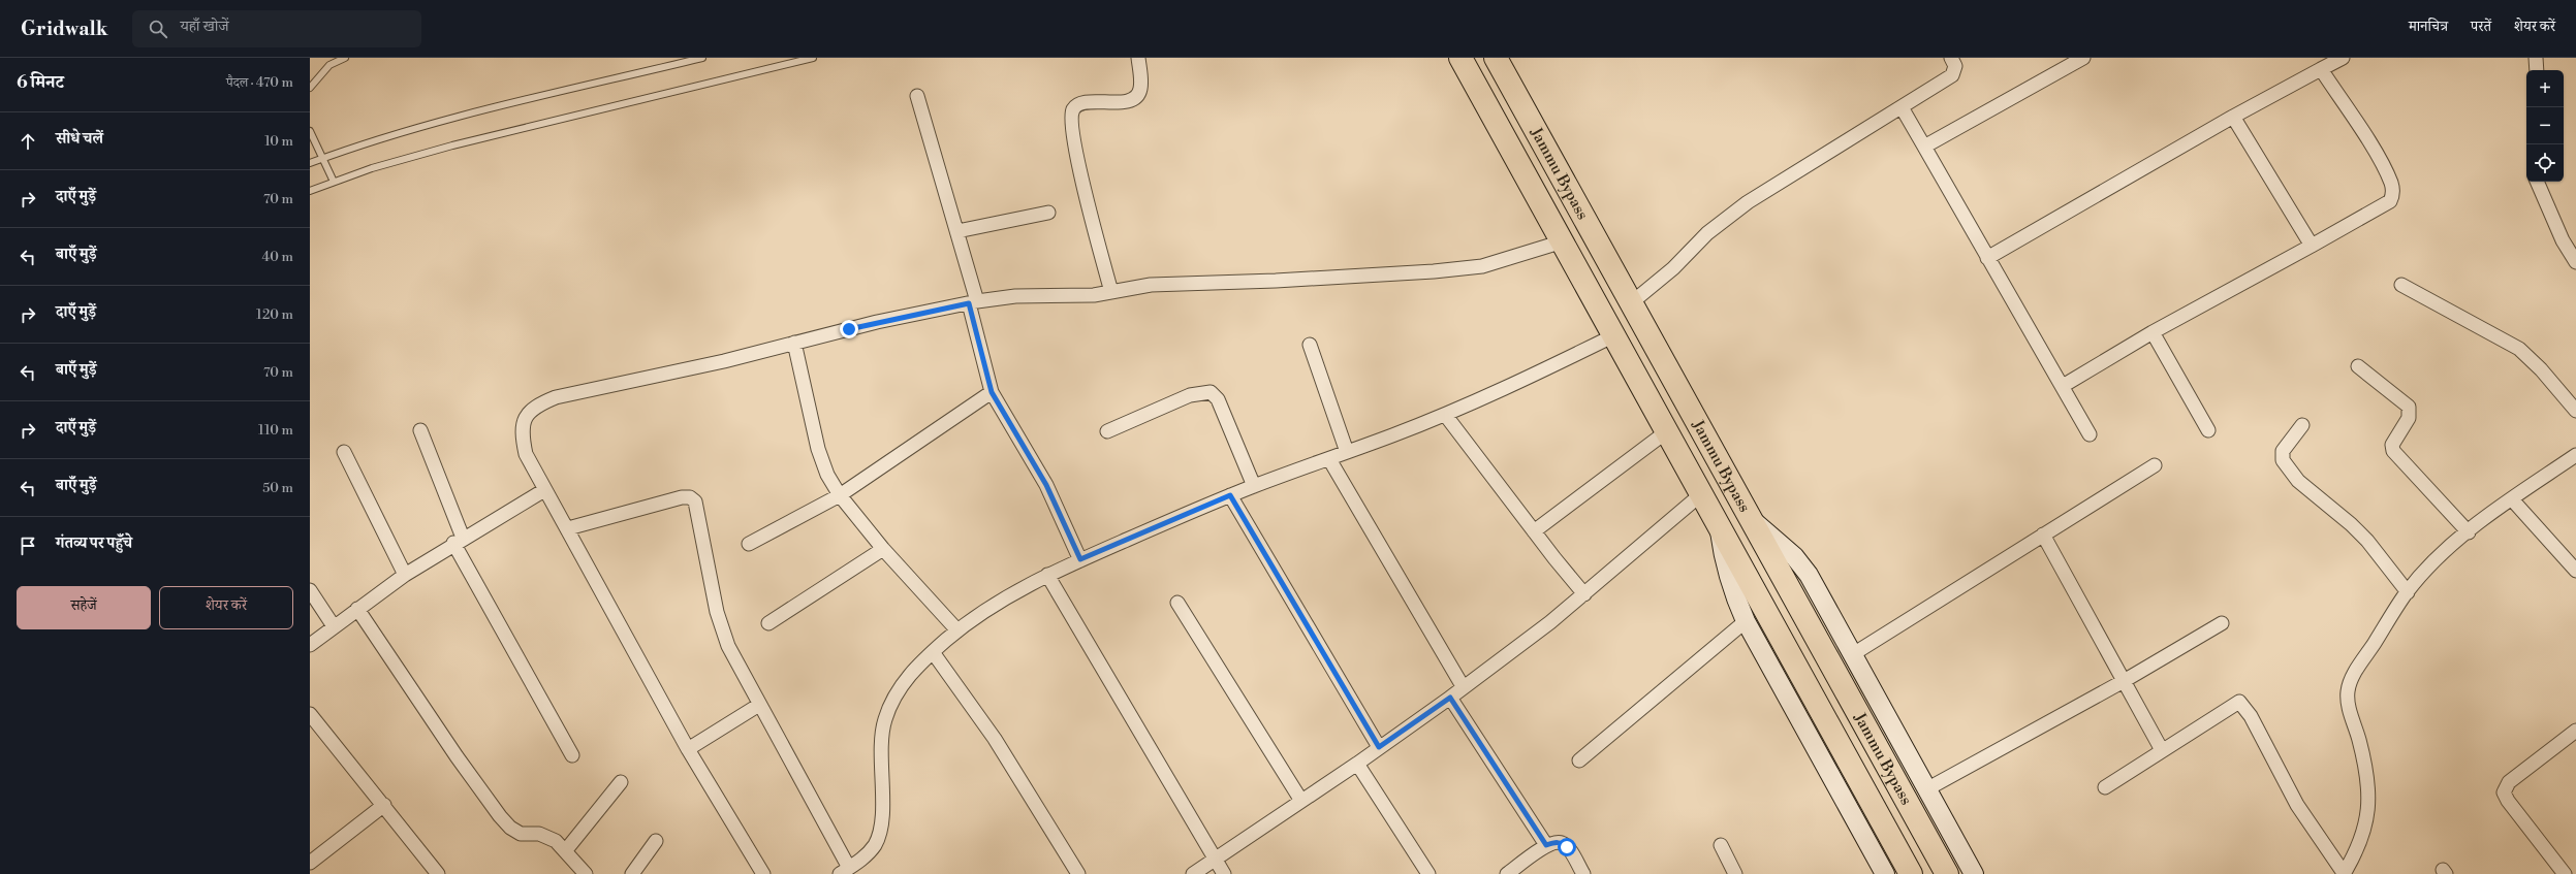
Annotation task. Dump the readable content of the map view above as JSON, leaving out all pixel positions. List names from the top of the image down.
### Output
{
  "streets": {
    "highway": ["Jammu Bypass"]
  },
  "page": {
    "header": "Gridwalk",
    "search": "यहाँ खोजें",
    "nav": ["मानचित्र", "परतें", "शेयर करें"],
    "heading": ["6 मिनट", "पैदल · 470 m"],
    "map_buttons": ["+", "−"],
    "list": [
      ["सीधे चलें", "10 m"],
      ["दाएँ मुड़ें", "70 m"],
      ["बाएँ मुड़ें", "40 m"],
      ["दाएँ मुड़ें", "120 m"],
      ["बाएँ मुड़ें", "70 m"],
      ["दाएँ मुड़ें", "110 m"],
      ["बाएँ मुड़ें", "50 m"],
      "गंतव्य पर पहुँचे"
    ],
    "buttons": ["सहेजें", "शेयर करें"]
  }
}
